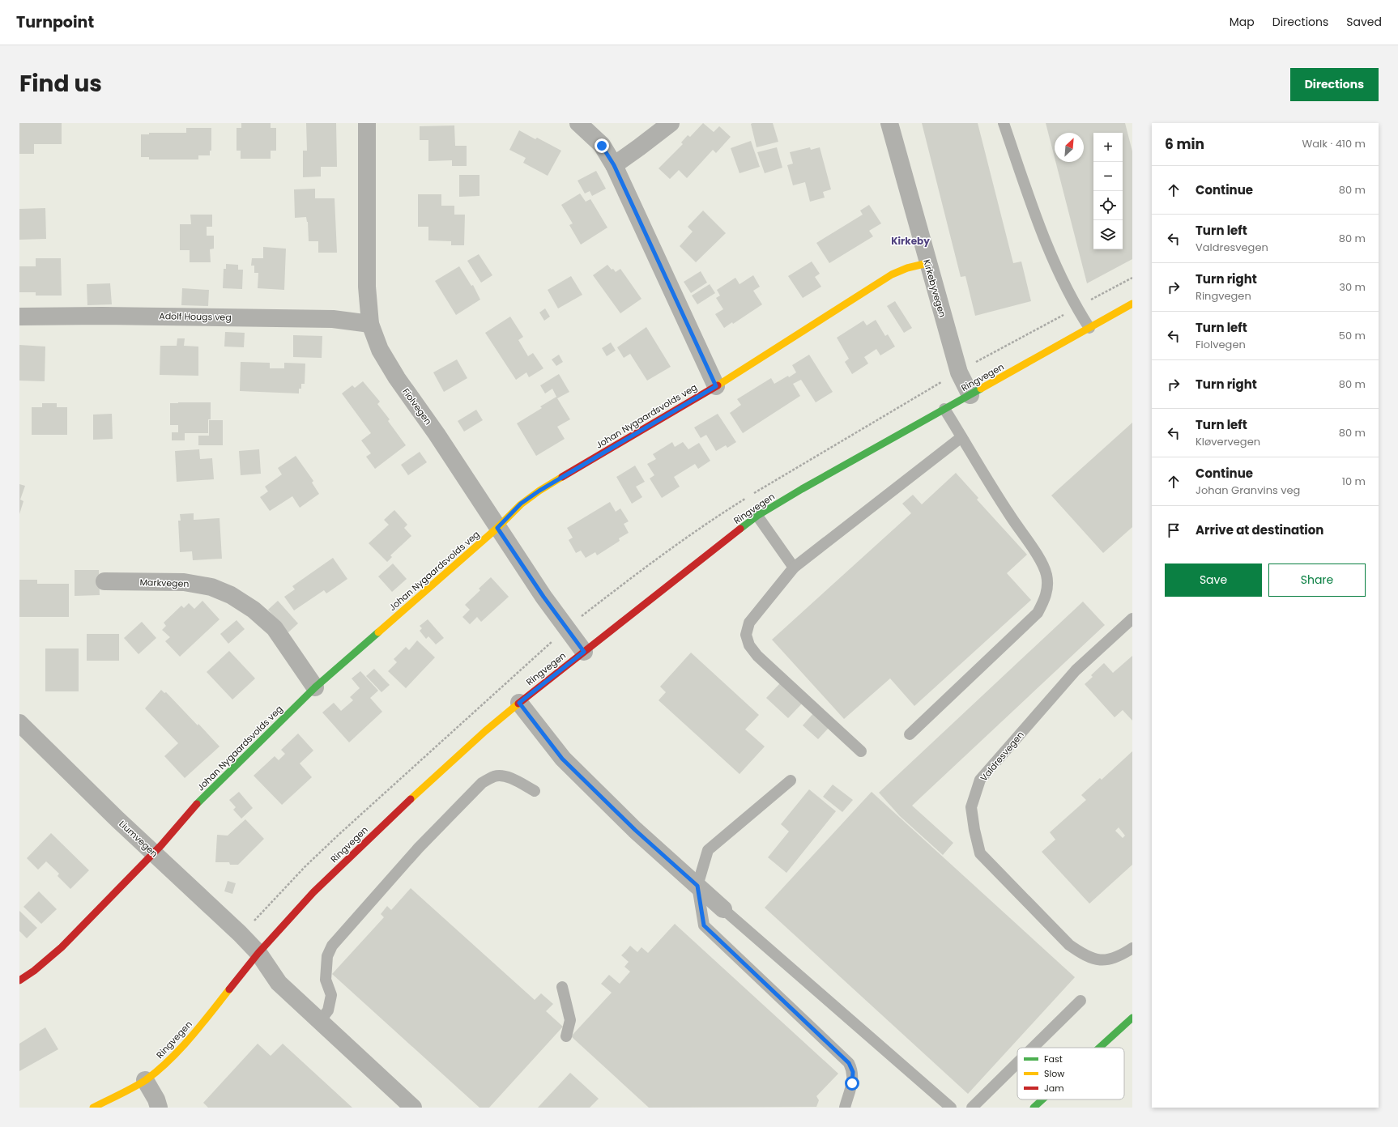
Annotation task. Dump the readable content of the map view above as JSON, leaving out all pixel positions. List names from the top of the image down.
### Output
{
  "streets": {
    "street": [
      "Kirkebyvegen",
      "Adolf Hougs veg",
      "Ringvegen",
      "Fiolvegen",
      "Johan Nygaardsvolds veg",
      "Markvegen",
      "Liumvegen"
    ],
    "lane": ["Valdresvegen"]
  },
  "crossings": [
    ["Kirkebyvegen", "Ringvegen"],
    ["Kirkebyvegen", "Johan Nygaardsvolds veg"],
    ["Adolf Hougs veg", "Fiolvegen"],
    ["Ringvegen", "Fiolvegen"],
    ["Ringvegen", "Liumvegen"],
    ["Fiolvegen", "Johan Nygaardsvolds veg"],
    ["Johan Nygaardsvolds veg", "Markvegen"],
    ["Johan Nygaardsvolds veg", "Liumvegen"]
  ],
  "districts": ["Kirkeby"],
  "legend": ["Fast", "Slow", "Jam"],
  "north": "top right",
  "page": {
    "header": "Turnpoint",
    "nav": ["Map", "Directions", "Saved"],
    "title": "Find us",
    "buttons": [
      "Directions",
      ["Save", "Share"]
    ],
    "heading": ["6 min", "Walk · 410 m"],
    "map_buttons": ["+", "−"],
    "list": [
      ["Continue", "80 m"],
      ["Turn left", "Valdresvegen", "80 m"],
      ["Turn right", "Ringvegen", "30 m"],
      ["Turn left", "Fiolvegen", "50 m"],
      ["Turn right", "80 m"],
      ["Turn left", "Kløvervegen", "80 m"],
      ["Continue", "Johan Granvins veg", "10 m"],
      "Arrive at destination"
    ]
  }
}
